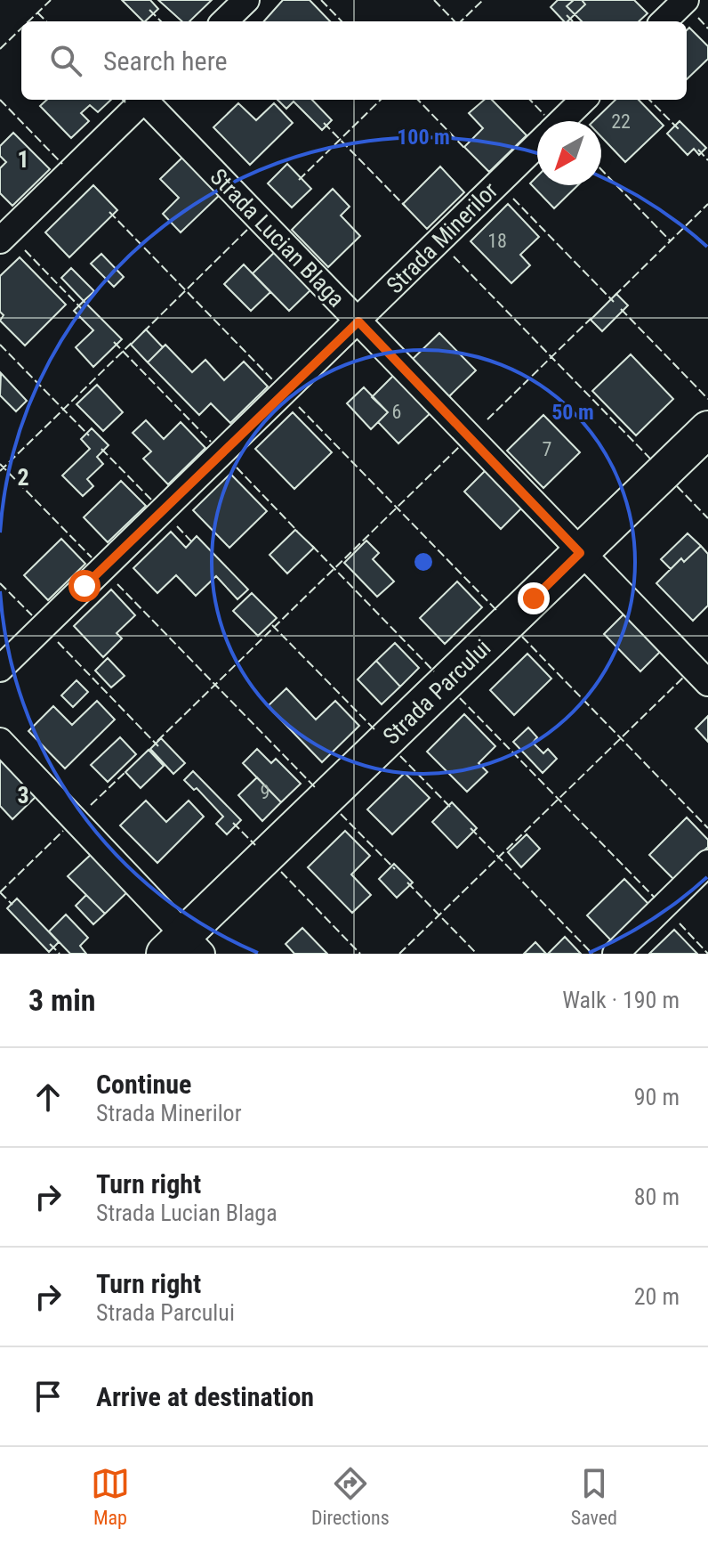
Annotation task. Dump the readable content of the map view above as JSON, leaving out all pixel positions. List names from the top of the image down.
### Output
{
  "streets": {
    "main road": ["Strada Parcului"],
    "street": ["Strada Lucian Blaga", "Strada Minerilor"]
  },
  "crossings": [
    ["Strada Lucian Blaga", "Strada Minerilor"],
    ["Strada Lucian Blaga", "Strada Parcului"]
  ],
  "house_numbers": [
    "22",
    "18",
    "6",
    "7",
    "9"
  ],
  "north": "bottom left",
  "page": {
    "search": "Search here",
    "heading": ["3 min", "Walk · 190 m"],
    "list": [
      ["Continue", "Strada Minerilor", "90 m"],
      ["Turn right", "Strada Lucian Blaga", "80 m"],
      ["Turn right", "Strada Parcului", "20 m"],
      "Arrive at destination"
    ],
    "nav": ["Map", "Directions", "Saved"]
  },
  "grid": {
    "rows": ["1", "2", "3"]
  },
  "rings": ["100 m", "50 m"]
}
